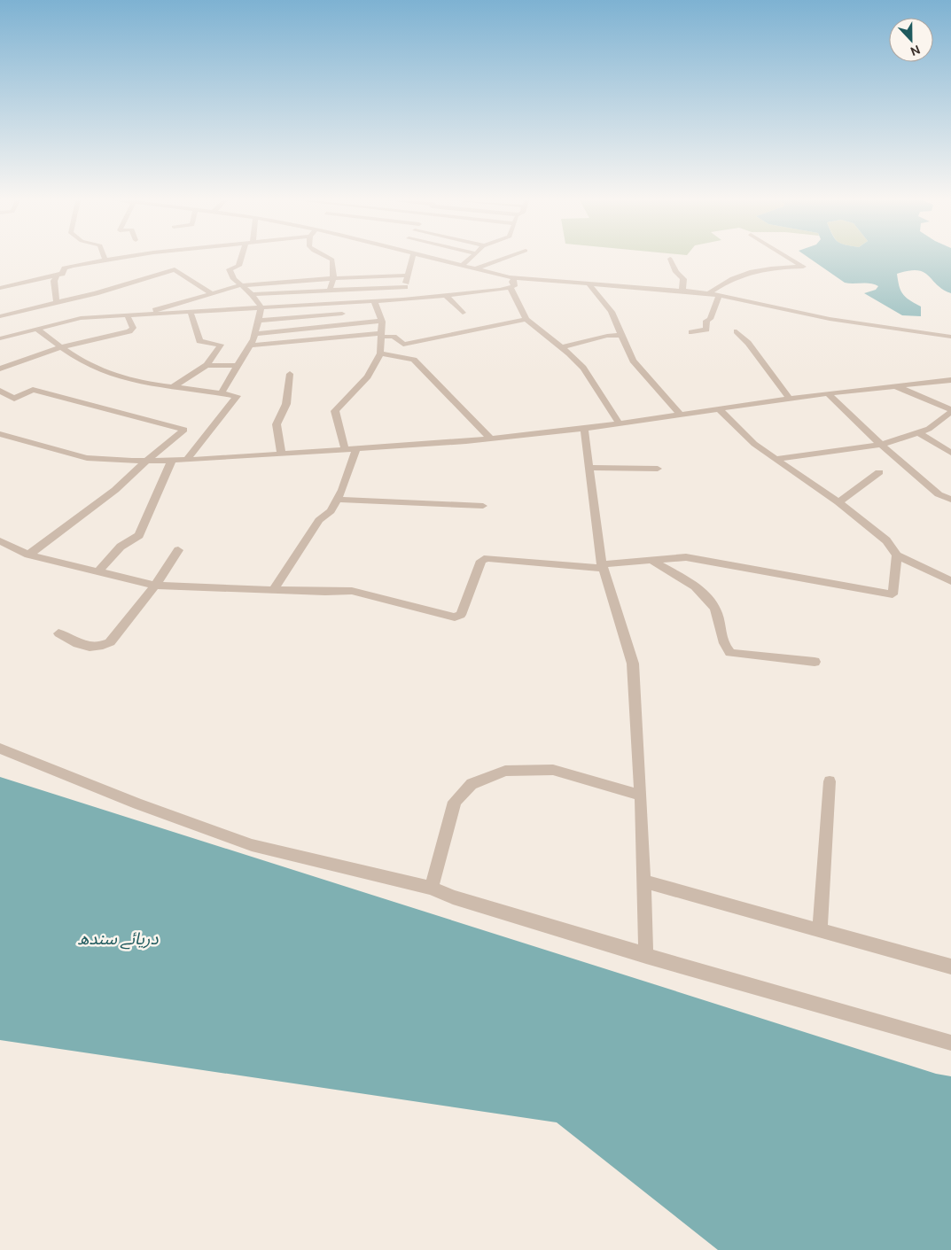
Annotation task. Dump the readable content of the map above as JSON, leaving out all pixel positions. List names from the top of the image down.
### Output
{
  "water": ["دریائے سندھ"],
  "north": "bottom"
}
